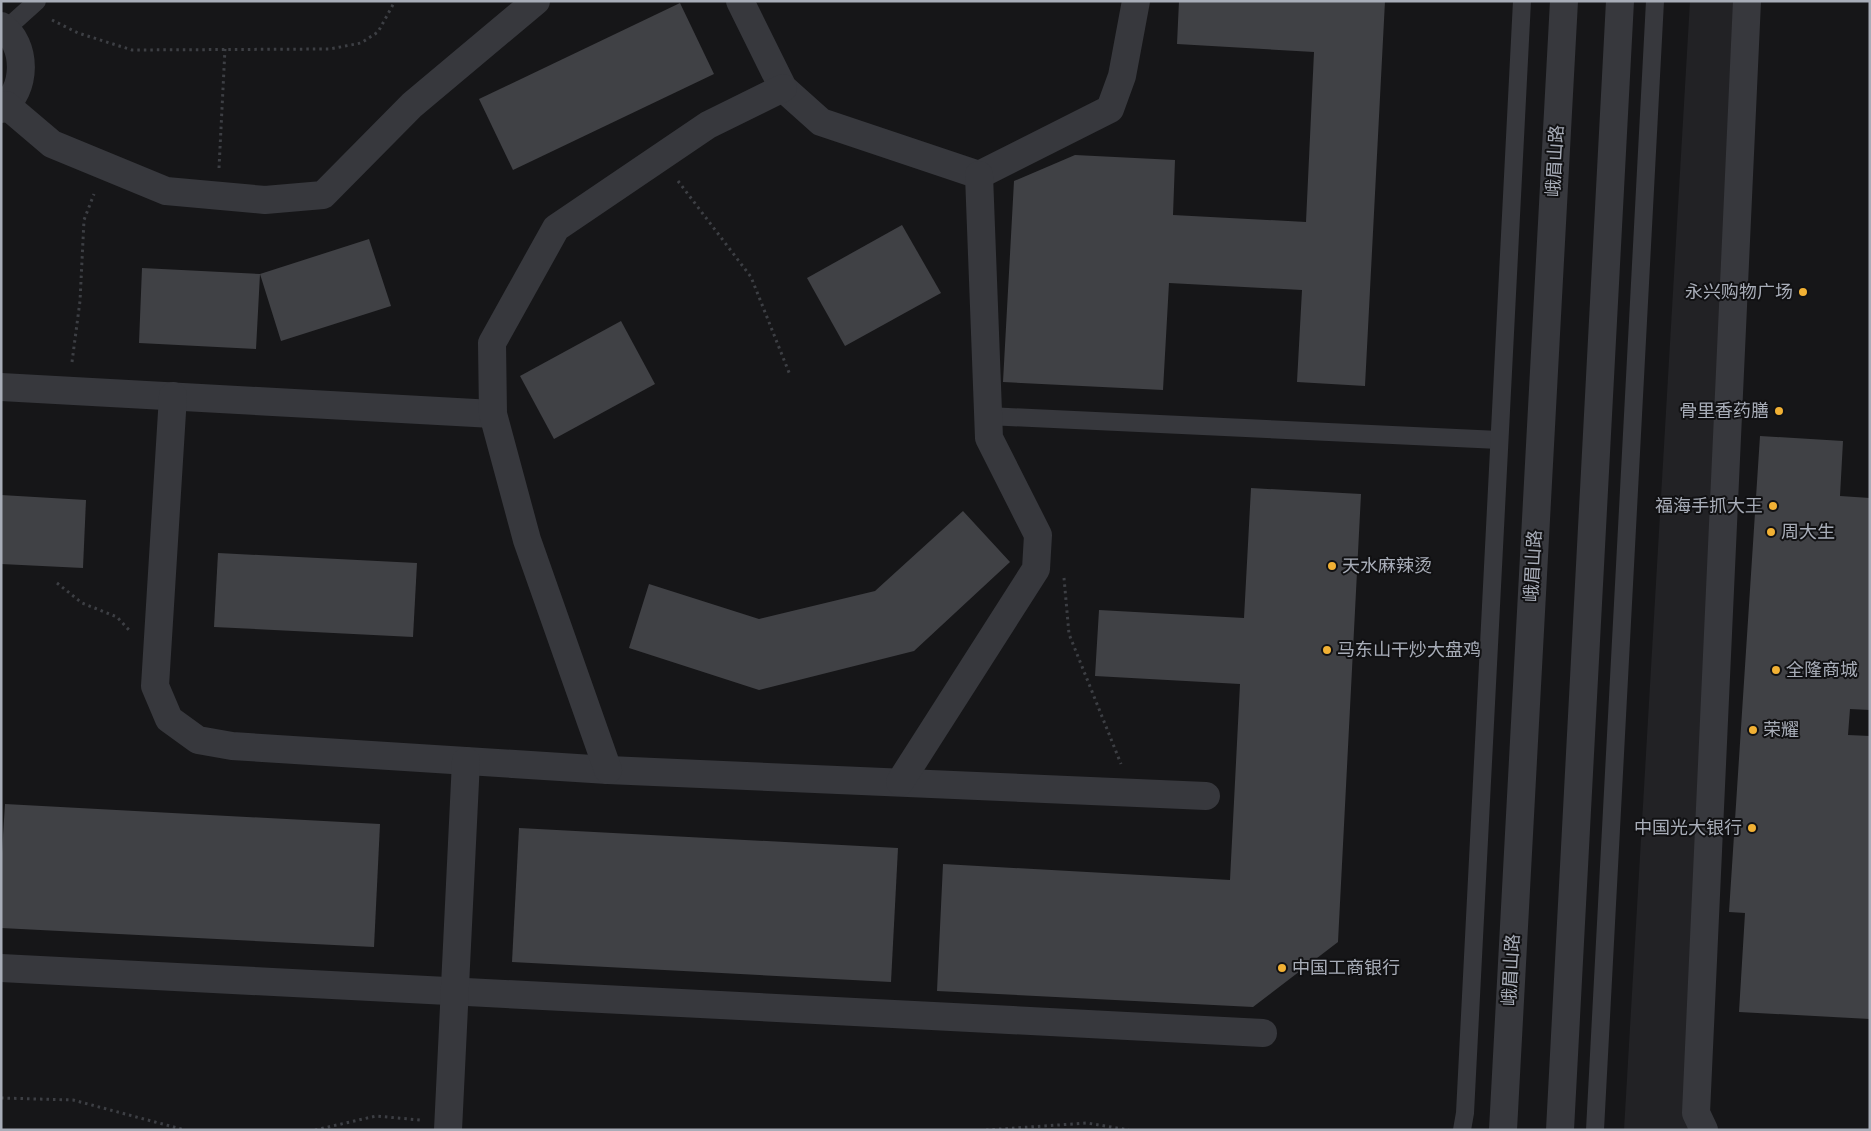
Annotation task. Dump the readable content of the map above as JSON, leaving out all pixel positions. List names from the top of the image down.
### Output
{
  "streets": {
    "street": ["峨眉山路"]
  },
  "places": [
    "永兴购物广场",
    "骨里香药膳",
    "福海手抓大王",
    "周大生",
    "天水麻辣烫",
    "马东山干炒大盘鸡",
    "全隆商城",
    "荣耀",
    "中国光大银行",
    "中国工商银行"
  ]
}
